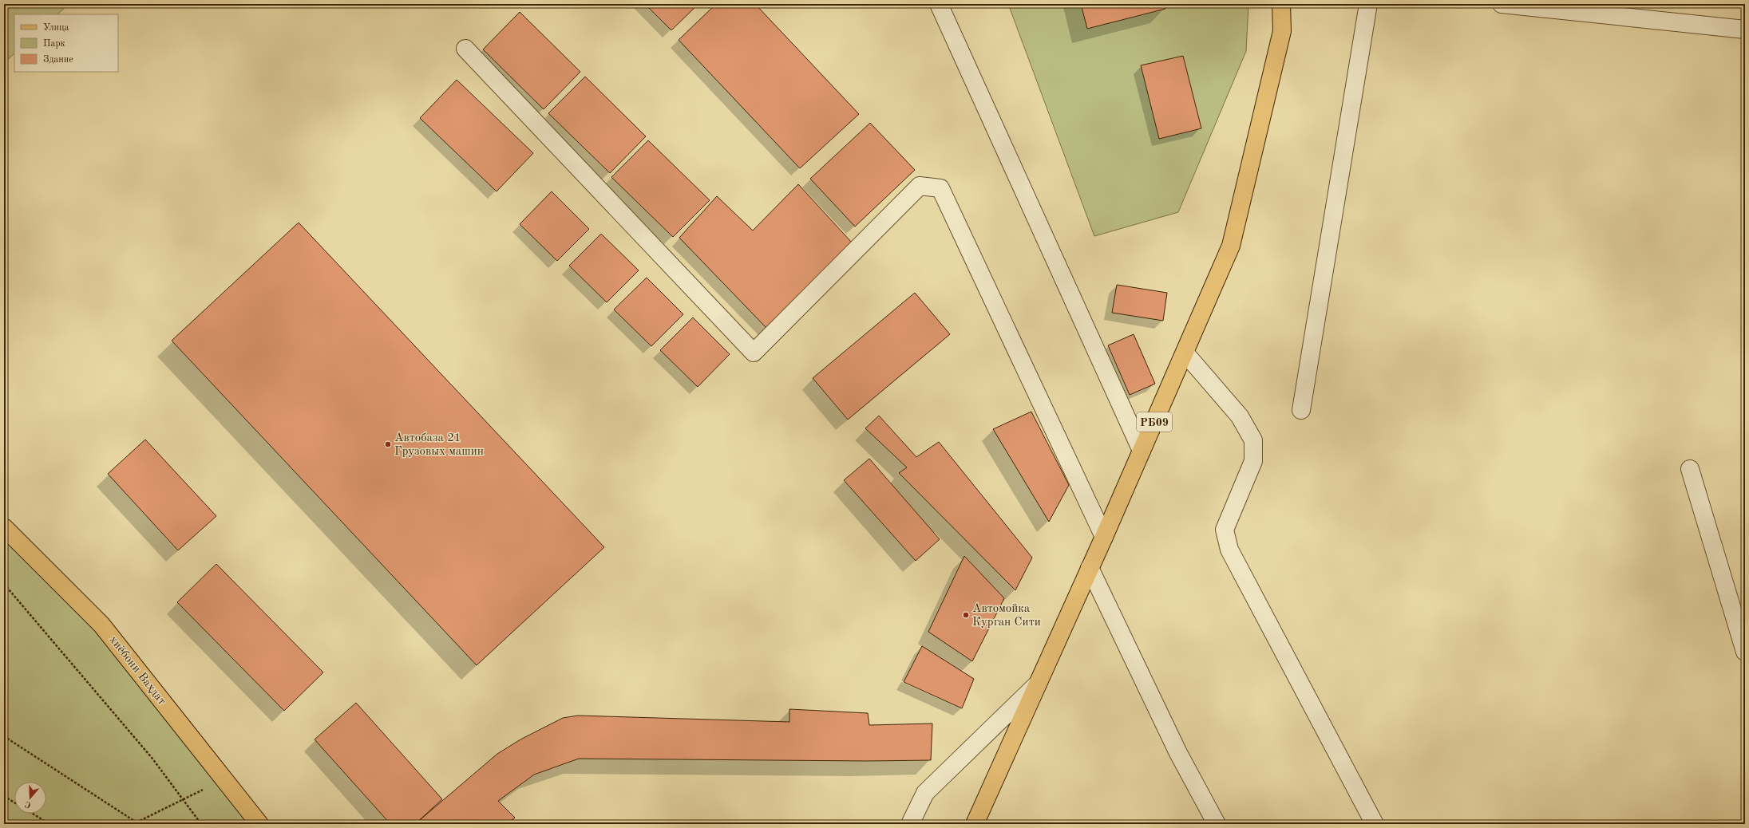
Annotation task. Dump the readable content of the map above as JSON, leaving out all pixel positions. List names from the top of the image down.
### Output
{
  "streets": {
    "main road": ["РБ09", "хиёбони Ваҳдат"]
  },
  "places": ["Автобаза 21 Грузовых машин", "Автомойка Курган Сити"],
  "legend": ["Улица", "Парк", "Здание"],
  "north": "bottom"
}
